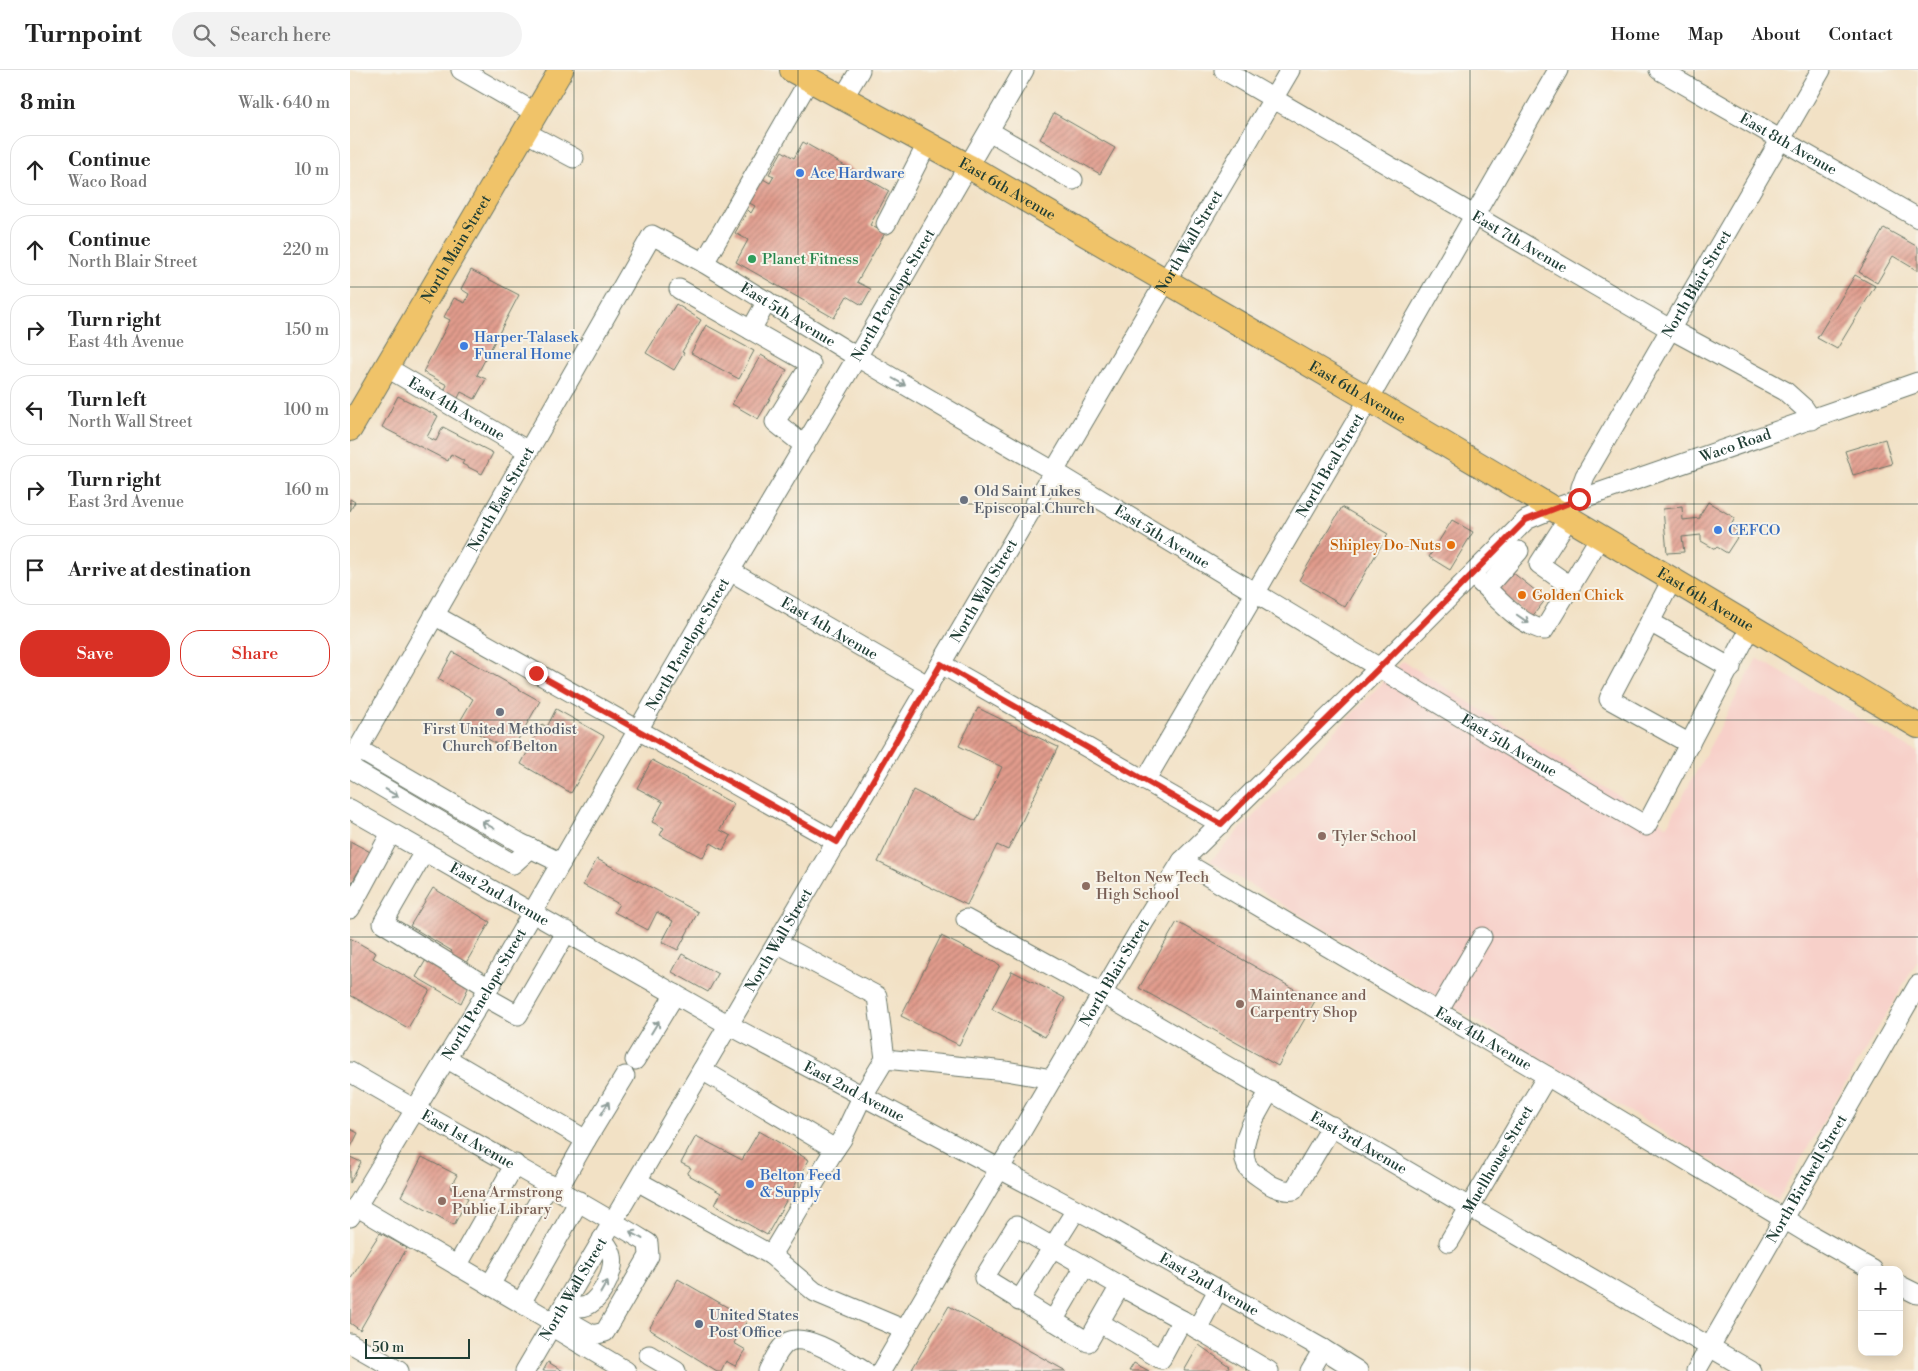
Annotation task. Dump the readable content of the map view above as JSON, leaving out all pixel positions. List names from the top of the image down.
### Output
{
  "streets": {
    "main road": ["East 6th Avenue", "North Main Street"],
    "street": [
      "East 8th Avenue",
      "East 7th Avenue",
      "North Wall Street",
      "North Blair Street",
      "North Penelope Street",
      "East 5th Avenue",
      "East 4th Avenue",
      "Waco Road",
      "North Beal Street",
      "North East Street",
      "East 2nd Avenue",
      "East 1st Avenue",
      "East 3rd Avenue",
      "Muellhouse Street",
      "North Birdwell Street"
    ]
  },
  "crossings": [
    ["East 8th Avenue", "North Blair Street"],
    ["East 6th Avenue", "North Wall Street"],
    ["East 6th Avenue", "North Blair Street"],
    ["East 6th Avenue", "North Penelope Street"],
    ["East 6th Avenue", "Waco Road"],
    ["East 6th Avenue", "North Beal Street"],
    ["East 7th Avenue", "North Wall Street"],
    ["East 7th Avenue", "North Blair Street"],
    ["East 7th Avenue", "Waco Road"],
    ["East 7th Avenue", "North Beal Street"],
    ["North Wall Street", "East 5th Avenue"],
    ["North Wall Street", "East 4th Avenue"],
    ["North Wall Street", "East 2nd Avenue"],
    ["North Wall Street", "East 1st Avenue"],
    ["North Main Street", "East 4th Avenue"],
    ["North Blair Street", "East 5th Avenue"],
    ["North Blair Street", "East 4th Avenue"],
    ["North Blair Street", "Waco Road"],
    ["North Blair Street", "East 2nd Avenue"],
    ["North Blair Street", "East 3rd Avenue"],
    ["North Penelope Street", "East 5th Avenue"],
    ["North Penelope Street", "East 4th Avenue"],
    ["North Penelope Street", "East 2nd Avenue"],
    ["North Penelope Street", "East 1st Avenue"],
    ["East 5th Avenue", "North Beal Street"],
    ["East 5th Avenue", "North East Street"],
    ["East 4th Avenue", "North East Street"],
    ["East 4th Avenue", "Muellhouse Street"],
    ["East 4th Avenue", "North Birdwell Street"],
    ["East 3rd Avenue", "Muellhouse Street"],
    ["East 3rd Avenue", "North Birdwell Street"]
  ],
  "places": [
    "Ace Hardware",
    "Planet Fitness",
    "Harper-Talasek Funeral Home",
    "Old Saint Lukes Episcopal Church",
    "CEFCO",
    "Shipley Do-Nuts",
    "Golden Chick",
    "First United Methodist Church of Belton",
    "Tyler School",
    "Belton New Tech High School",
    "Maintenance and Carpentry Shop",
    "Belton Feed & Supply",
    "Lena Armstrong Public Library",
    "United States Post Office"
  ],
  "scale_bar": "50 m",
  "page": {
    "header": "Turnpoint",
    "search": "Search here",
    "nav": [
      "Home",
      "Map",
      "About",
      "Contact"
    ],
    "heading": ["8 min", "Walk · 640 m"],
    "list": [
      ["Continue", "Waco Road", "10 m"],
      ["Continue", "North Blair Street", "220 m"],
      ["Turn right", "East 4th Avenue", "150 m"],
      ["Turn left", "North Wall Street", "100 m"],
      ["Turn right", "East 3rd Avenue", "160 m"],
      "Arrive at destination"
    ],
    "buttons": ["Save", "Share"],
    "map_buttons": ["+", "−"],
    "scale": "50 m"
  }
}
